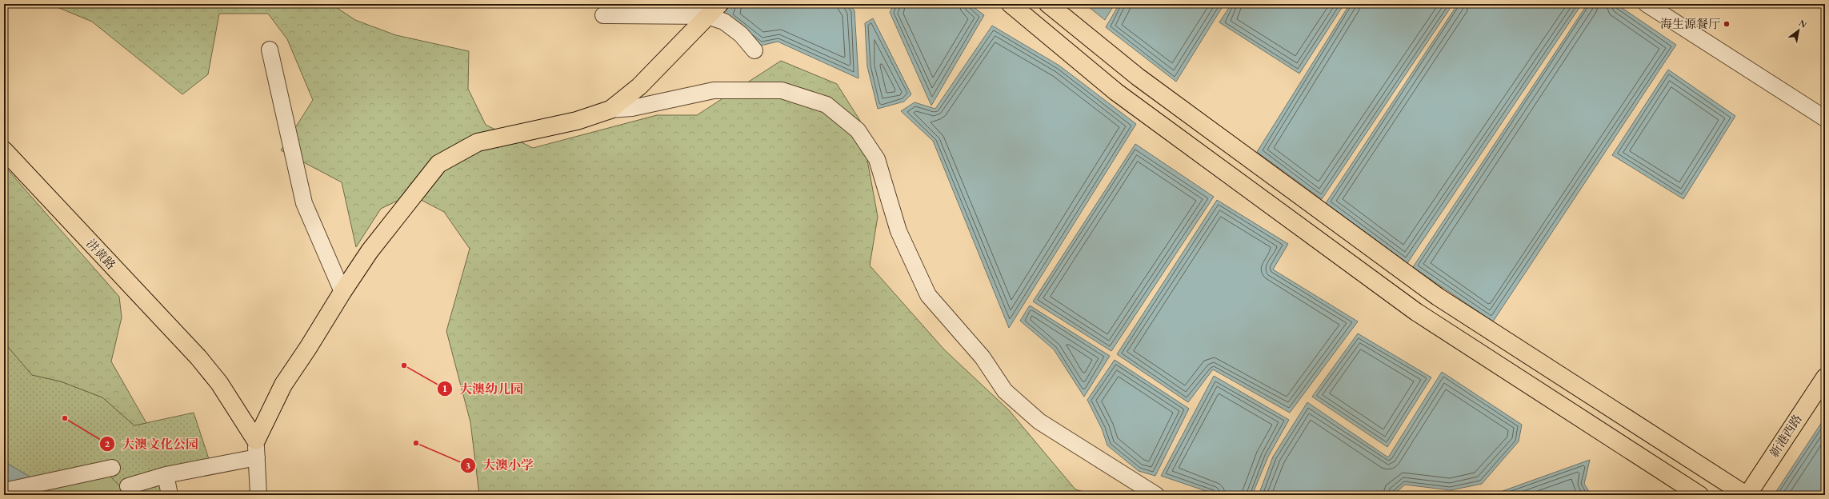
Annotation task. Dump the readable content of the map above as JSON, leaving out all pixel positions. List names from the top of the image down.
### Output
{
  "streets": {
    "main road": ["汫黄路", "新港西路"]
  },
  "places": [
    "海生源餐厅",
    "大澳幼儿园",
    "大澳文化公园",
    "大澳小学"
  ],
  "north": "top right"
}
